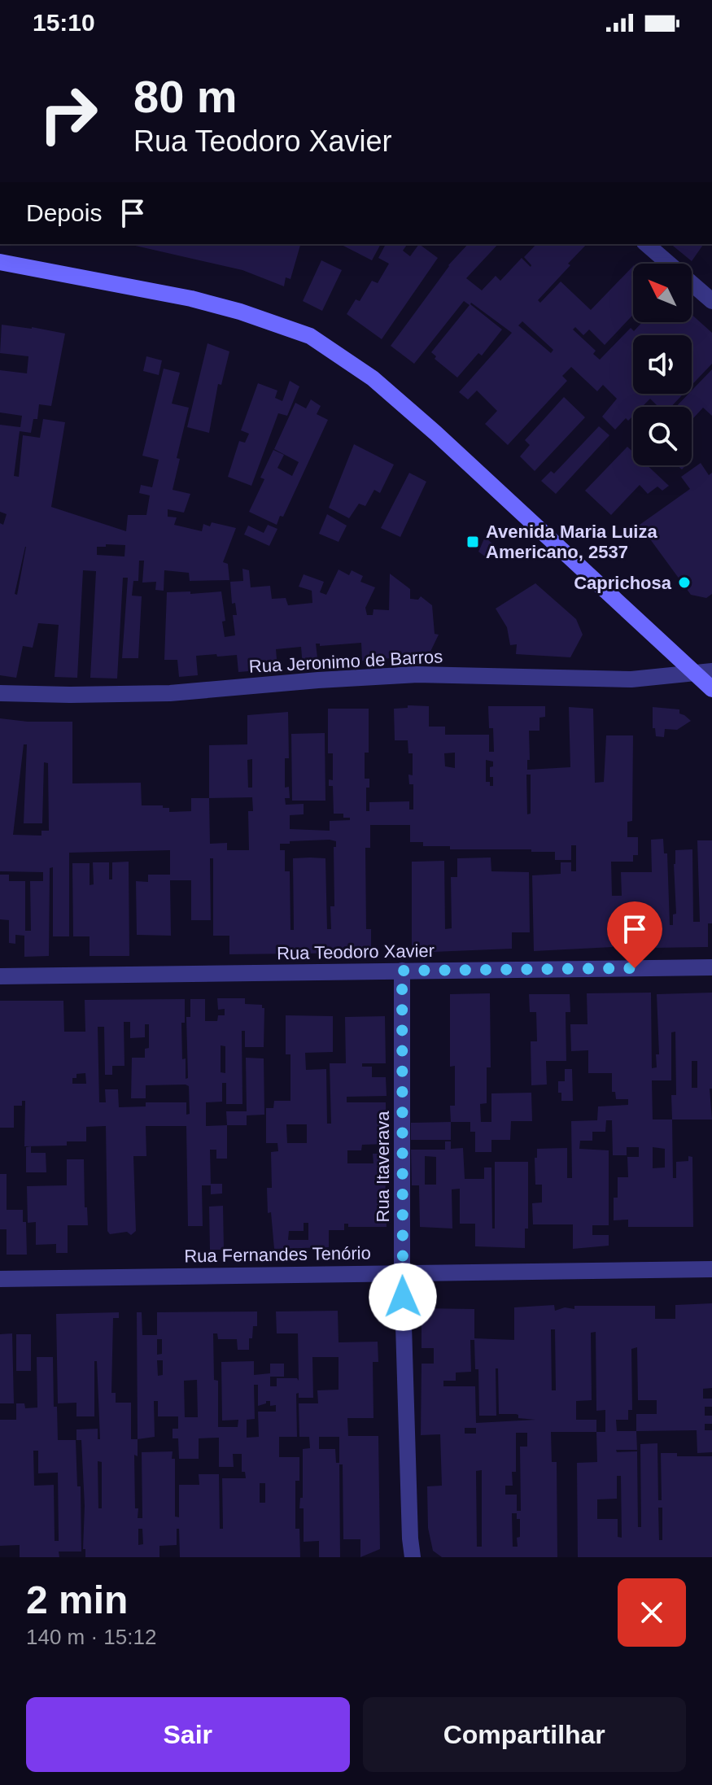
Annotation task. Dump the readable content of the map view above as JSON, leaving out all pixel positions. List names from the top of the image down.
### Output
{
  "streets": {
    "street": [
      "Rua Jeronimo de Barros",
      "Rua Teodoro Xavier",
      "Rua Itaverava",
      "Rua Fernandes Tenório"
    ]
  },
  "crossings": [
    ["Rua Teodoro Xavier", "Rua Itaverava"],
    ["Rua Itaverava", "Rua Fernandes Tenório"]
  ],
  "places": {
    "transit": ["Avenida Maria Luiza Americano, 2537"],
    "other": ["Caprichosa"]
  },
  "north": "top left",
  "page": {
    "status": "15:10",
    "turn": ["80 m", "Rua Teodoro Xavier"],
    "then": "Depois",
    "heading": ["2 min", "140 m · 15:12"],
    "buttons": ["Sair", "Compartilhar"]
  }
}
